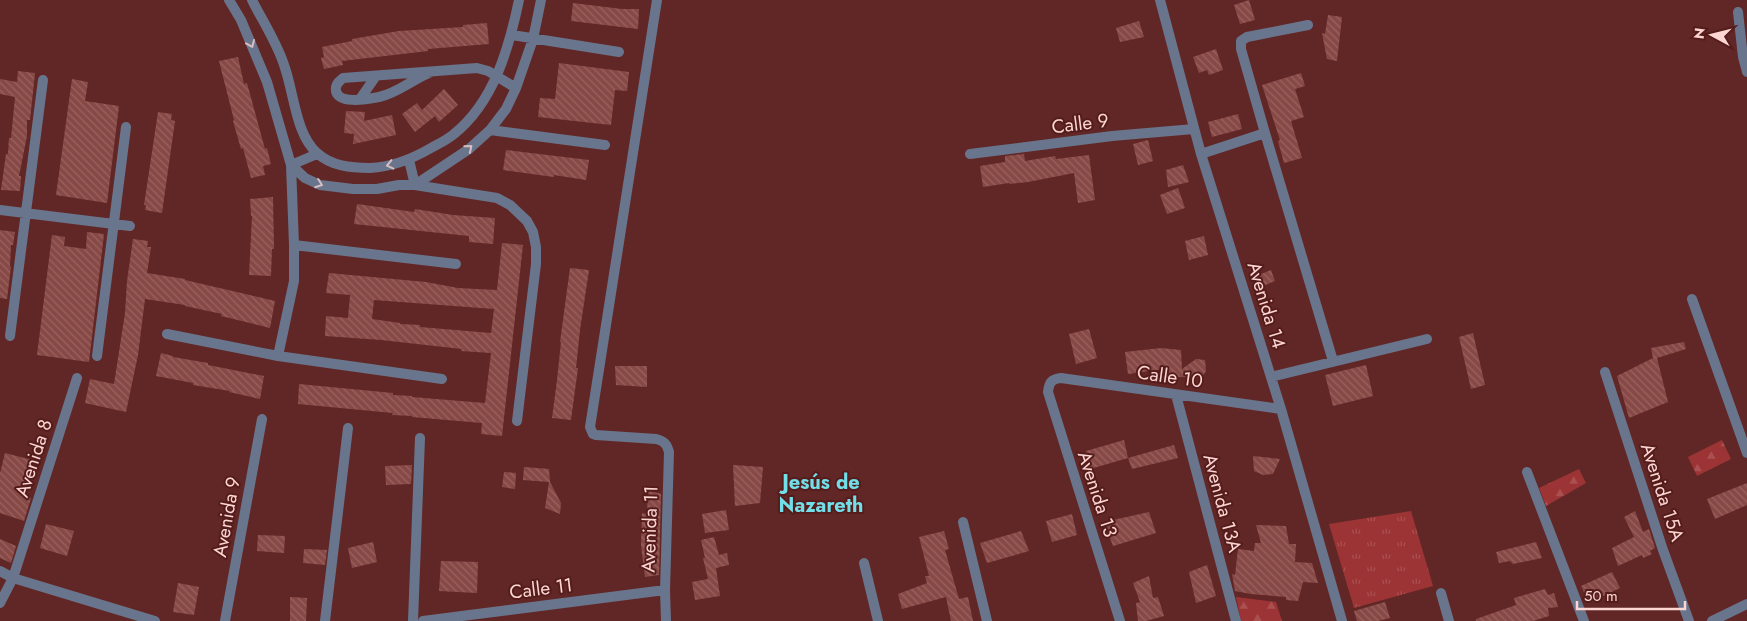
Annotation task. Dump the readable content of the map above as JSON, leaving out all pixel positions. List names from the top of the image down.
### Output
{
  "streets": {
    "street": [
      "Calle 9",
      "Avenida 14",
      "Calle 10",
      "Avenida 8",
      "Avenida 15A",
      "Avenida 13",
      "Avenida 13A",
      "Avenida 9",
      "Avenida 11",
      "Calle 11"
    ]
  },
  "crossings": [
    ["Calle 9", "Avenida 14"],
    ["Avenida 14", "Calle 10"],
    ["Calle 10", "Avenida 13"],
    ["Calle 10", "Avenida 13A"],
    ["Avenida 11", "Calle 11"]
  ],
  "districts": ["Jesús de Nazareth"],
  "scale_bar": "50 m",
  "north": "left"
}
